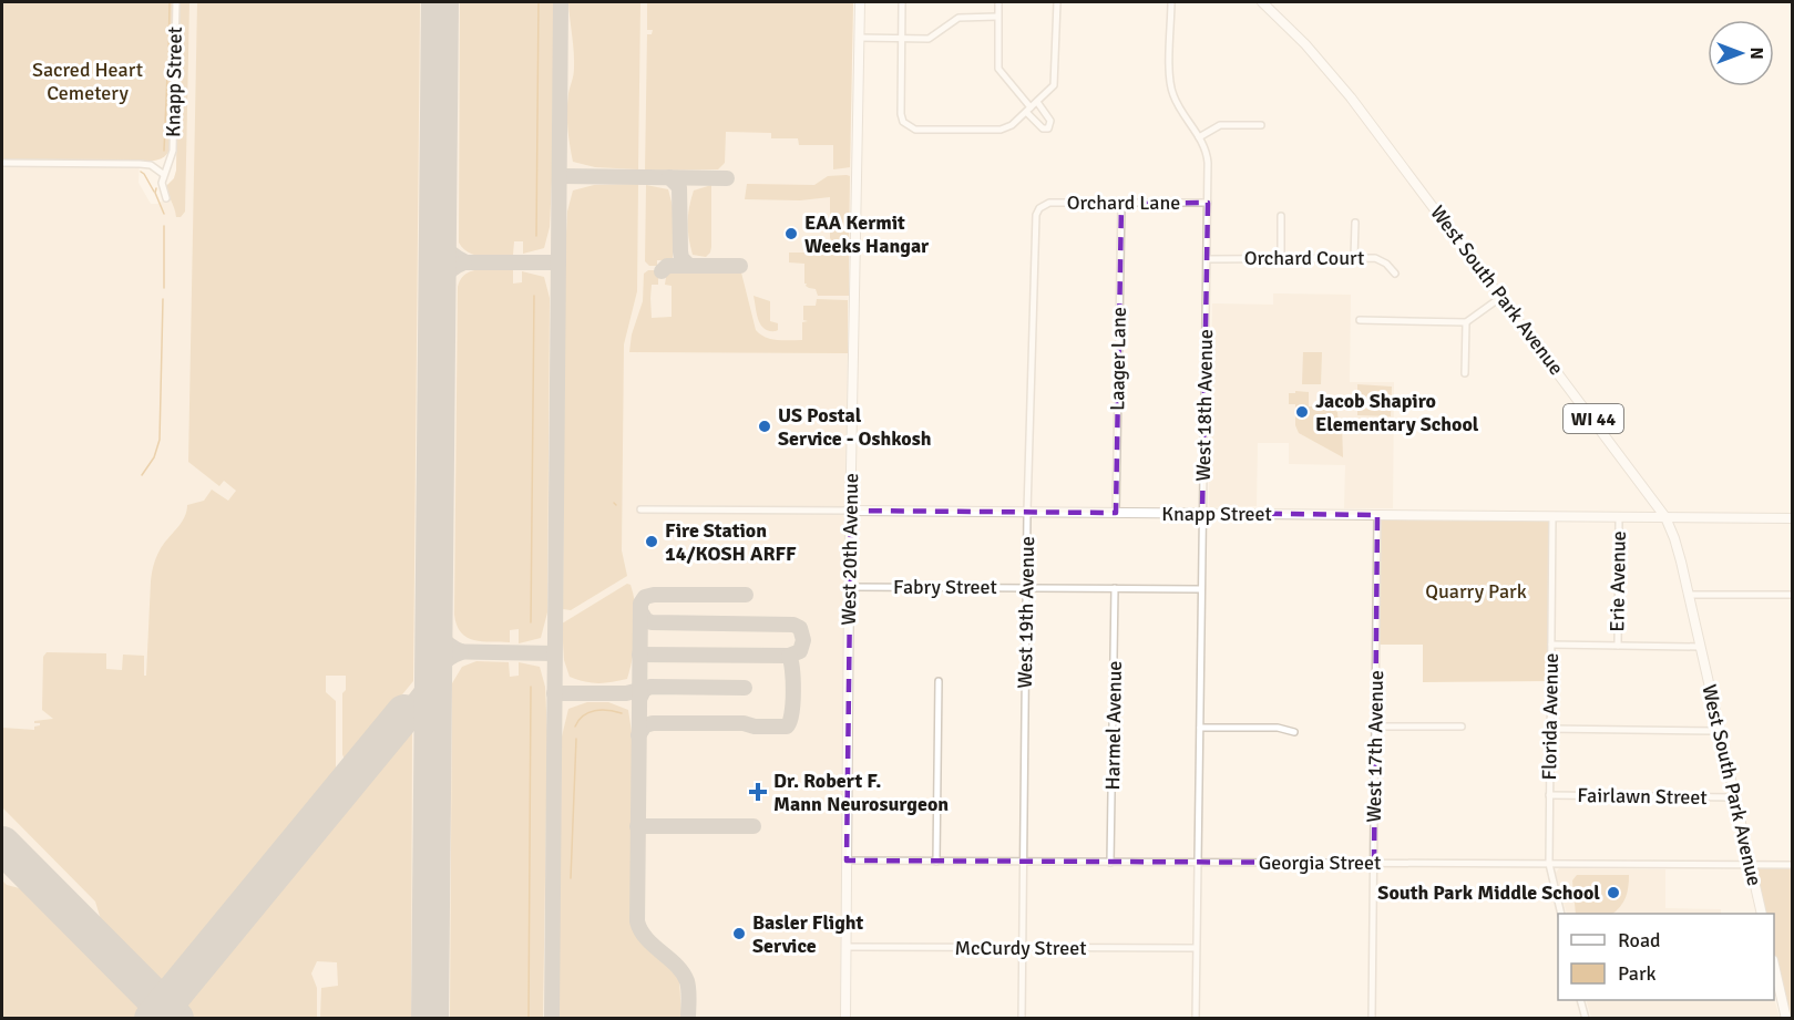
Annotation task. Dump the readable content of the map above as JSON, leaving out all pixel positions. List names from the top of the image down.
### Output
{
  "streets": {
    "main road": [
      "Knapp Street",
      "West South Park Avenue",
      "WI 44",
      "West 20th Avenue"
    ],
    "street": [
      "Orchard Lane",
      "Orchard Court",
      "Laager Lane",
      "West 18th Avenue",
      "Erie Avenue",
      "Fabry Street",
      "West 19th Avenue",
      "Florida Avenue",
      "Harmel Avenue",
      "West 17th Avenue",
      "Fairlawn Street",
      "Georgia Street",
      "McCurdy Street"
    ]
  },
  "crossings": [
    ["Knapp Street", "West South Park Avenue"],
    ["Knapp Street", "Laager Lane"],
    ["Knapp Street", "West 18th Avenue"],
    ["Knapp Street", "West 20th Avenue"],
    ["Knapp Street", "Erie Avenue"],
    ["Knapp Street", "West 19th Avenue"],
    ["Knapp Street", "Florida Avenue"],
    ["Knapp Street", "West 17th Avenue"],
    ["Orchard Lane", "Laager Lane"],
    ["Orchard Lane", "West 18th Avenue"],
    ["Orchard Lane", "West 19th Avenue"],
    ["Orchard Court", "West 18th Avenue"],
    ["West South Park Avenue", "Fairlawn Street"],
    ["West South Park Avenue", "Georgia Street"],
    ["West 18th Avenue", "Fabry Street"],
    ["West 18th Avenue", "Georgia Street"],
    ["West 18th Avenue", "McCurdy Street"],
    ["West 20th Avenue", "Fabry Street"],
    ["West 20th Avenue", "Georgia Street"],
    ["West 20th Avenue", "McCurdy Street"],
    ["Fabry Street", "West 19th Avenue"],
    ["Fabry Street", "Harmel Avenue"],
    ["West 19th Avenue", "Georgia Street"],
    ["West 19th Avenue", "McCurdy Street"],
    ["Florida Avenue", "Fairlawn Street"],
    ["Florida Avenue", "Georgia Street"],
    ["Harmel Avenue", "Georgia Street"],
    ["West 17th Avenue", "Georgia Street"]
  ],
  "parks": ["Sacred Heart Cemetery", "Quarry Park"],
  "places": {
    "other": [
      "EAA Kermit Weeks Hangar",
      "Jacob Shapiro Elementary School",
      "US Postal Service - Oshkosh",
      "Fire Station 14/KOSH ARFF",
      "South Park Middle School",
      "Basler Flight Service"
    ],
    "health": ["Dr. Robert F. Mann Neurosurgeon"]
  },
  "legend": ["Road", "Park"],
  "north": "right"
}
